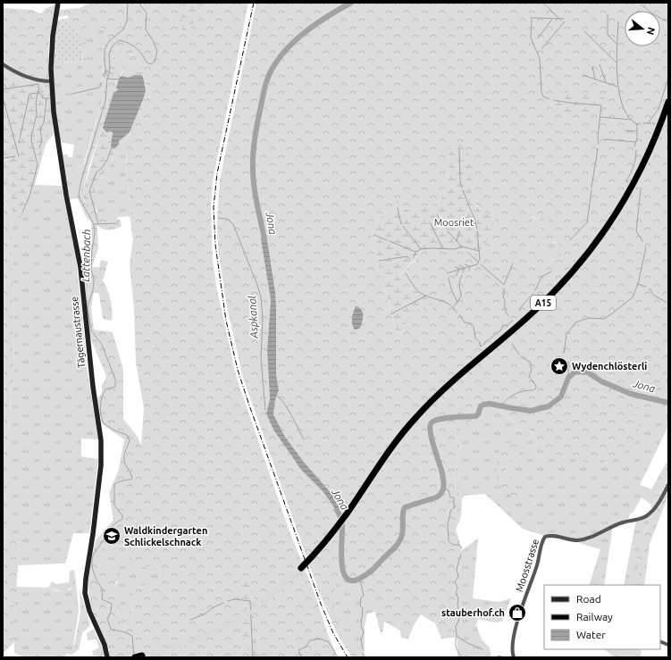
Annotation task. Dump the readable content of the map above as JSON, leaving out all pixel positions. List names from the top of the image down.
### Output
{
  "streets": {
    "highway": ["A15"],
    "street": ["Tägernaustrasse", "Moosstrasse"]
  },
  "water": ["Jona", "Lattenbach", "Aspkanal"],
  "parks": ["Moosriet"],
  "places": {
    "place": ["Wydenchlösterli"],
    "school or university": ["Waldkindergarten Schlickelschnack"],
    "shop": ["stauberhof.ch"]
  },
  "legend": ["Road", "Railway", "Water"],
  "north": "right"
}
